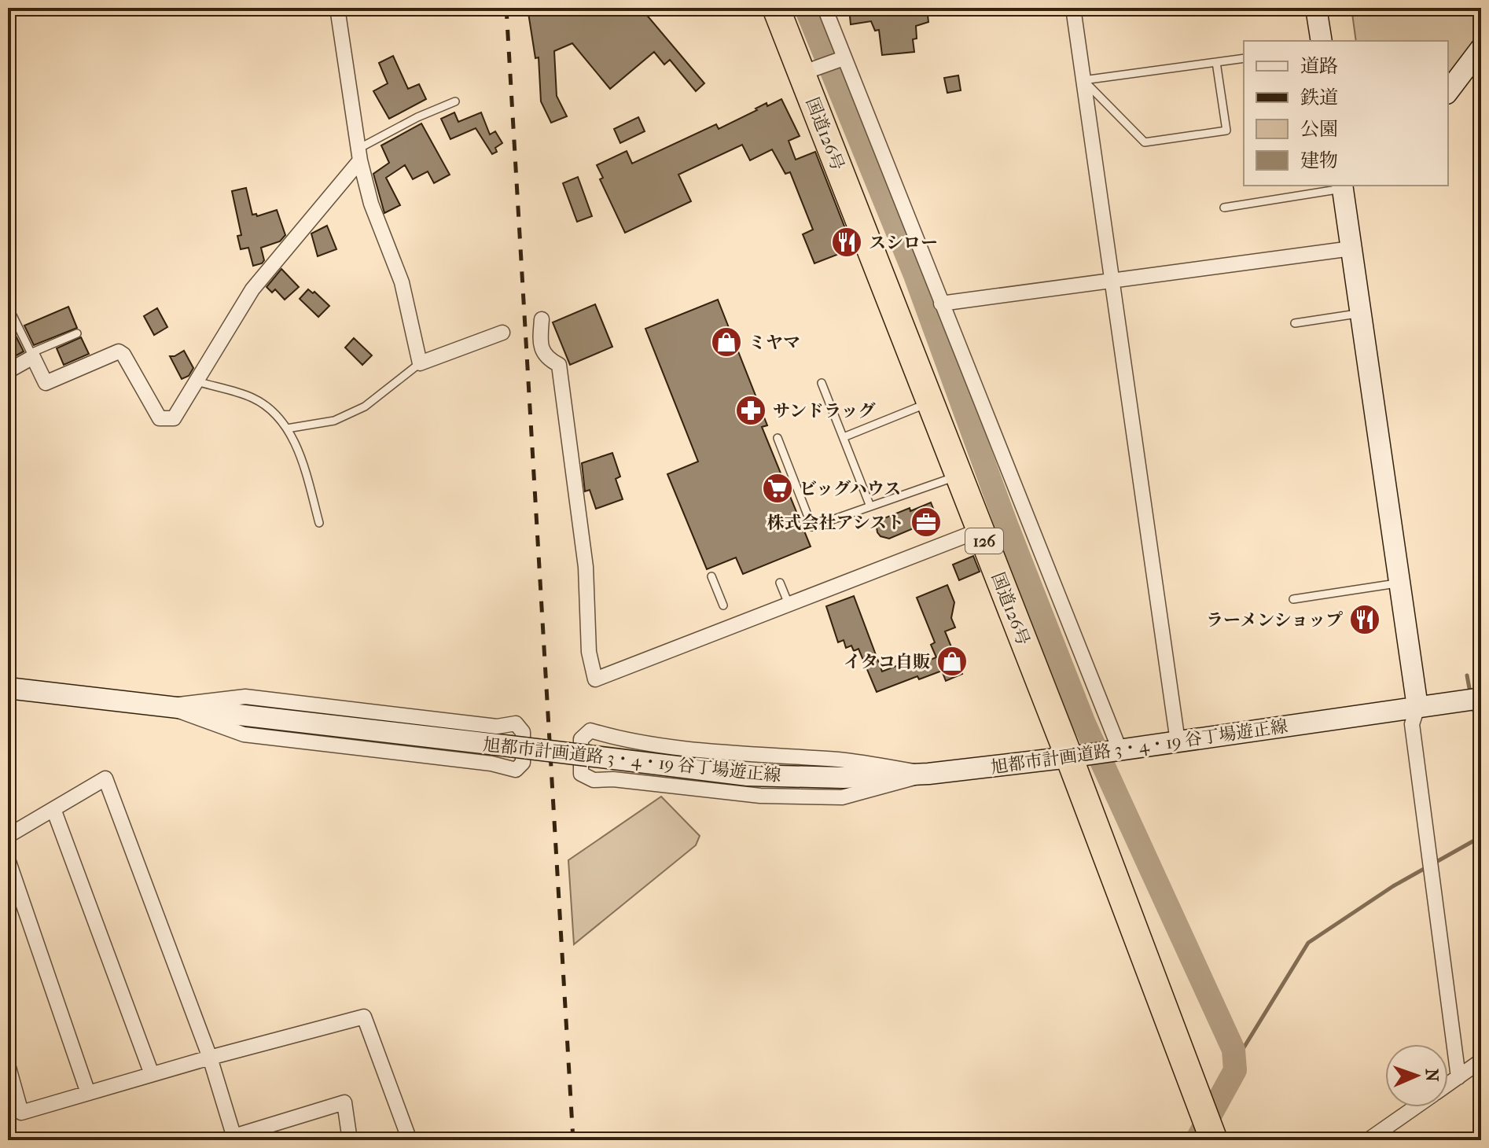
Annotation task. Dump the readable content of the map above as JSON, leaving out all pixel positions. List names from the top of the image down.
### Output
{
  "streets": {
    "highway": ["国道126号", "126"],
    "street": ["旭都市計画道路 3・4・19 谷丁場遊正線"]
  },
  "crossings": [
    ["国道126号", "旭都市計画道路 3・4・19 谷丁場遊正線"]
  ],
  "places": {
    "restaurant": ["スシロー", "ラーメンショップ"],
    "shop": ["ミヤマ", "イタコ自販"],
    "pharmacy": ["サンドラッグ"],
    "supermarket": ["ビッグハウス"],
    "office": ["株式会社アシスト"]
  },
  "legend": [
    "道路",
    "鉄道",
    "公園",
    "建物"
  ],
  "north": "right"
}
